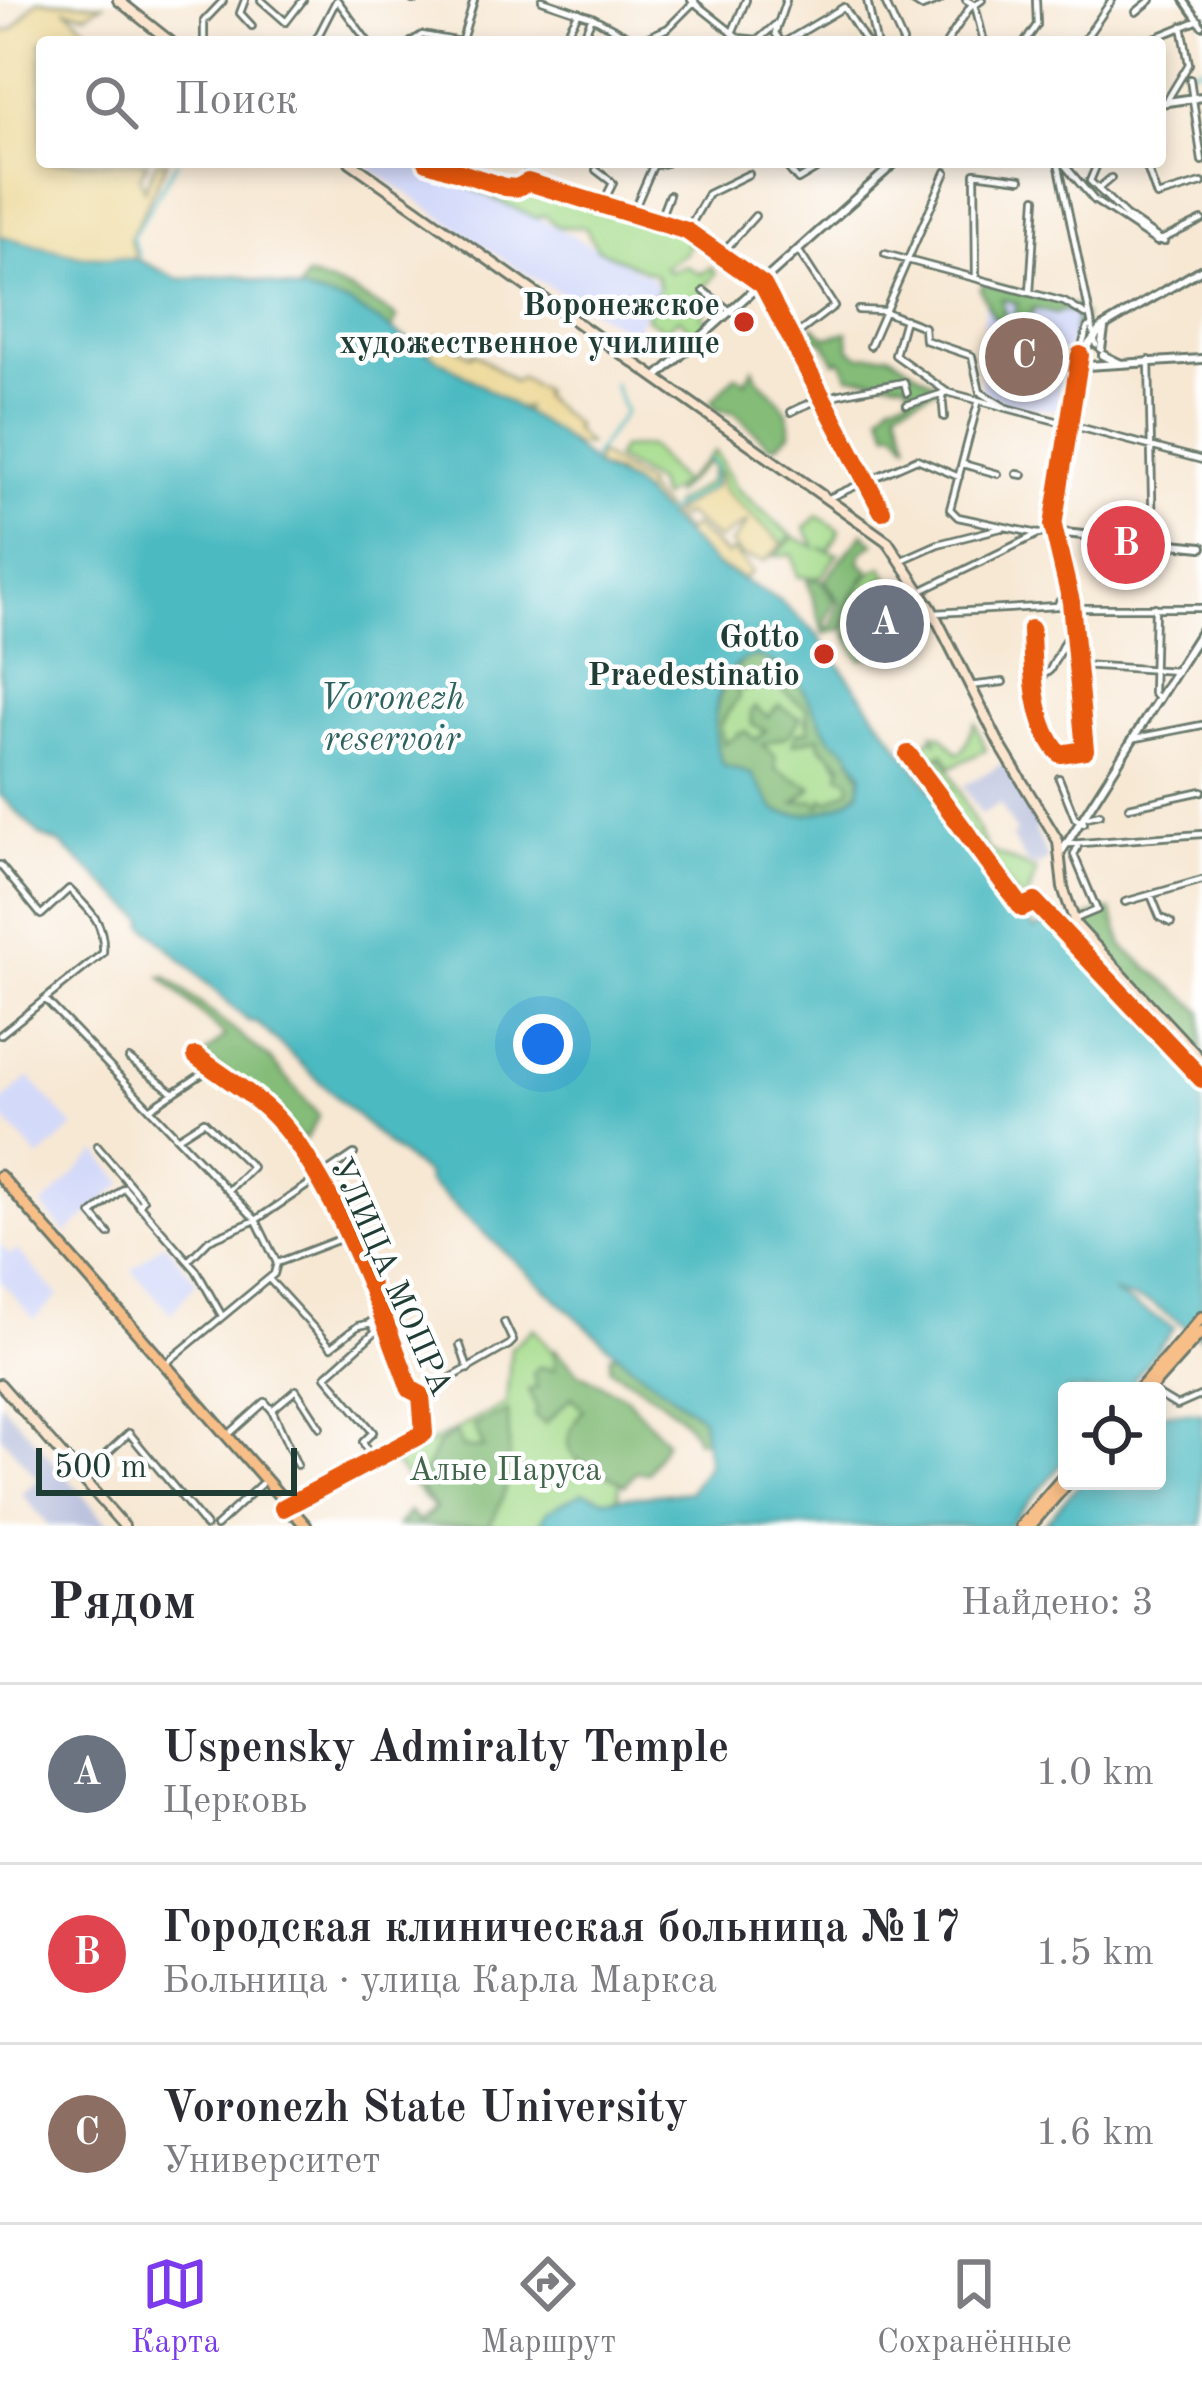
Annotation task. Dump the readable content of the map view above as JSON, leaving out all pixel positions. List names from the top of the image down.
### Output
{
  "streets": {
    "street": ["УЛИЦА МОПРА"]
  },
  "water": ["Voronezh reservoir"],
  "parks": ["Алые Паруса"],
  "places": ["Воронежское художественное училище", "Gotto Praedestinatio"],
  "scale_bar": "500 m",
  "page": {
    "search": "Поиск",
    "pins": ["C", "B", "A"],
    "scale": "500 m",
    "heading": ["Рядом", "Найдено: 3"],
    "list": [
      {
        "mark": "A",
        "name": "Uspensky Admiralty Temple",
        "note": "Церковь",
        "value": "1.0 km"
      },
      {
        "mark": "B",
        "name": "Городская клиническая больница №17",
        "note": "Больница · улица Карла Маркса",
        "value": "1.5 km"
      },
      {
        "mark": "C",
        "name": "Voronezh State University",
        "note": "Университет",
        "value": "1.6 km"
      }
    ],
    "nav": ["Карта", "Маршрут", "Сохранённые"]
  }
}
